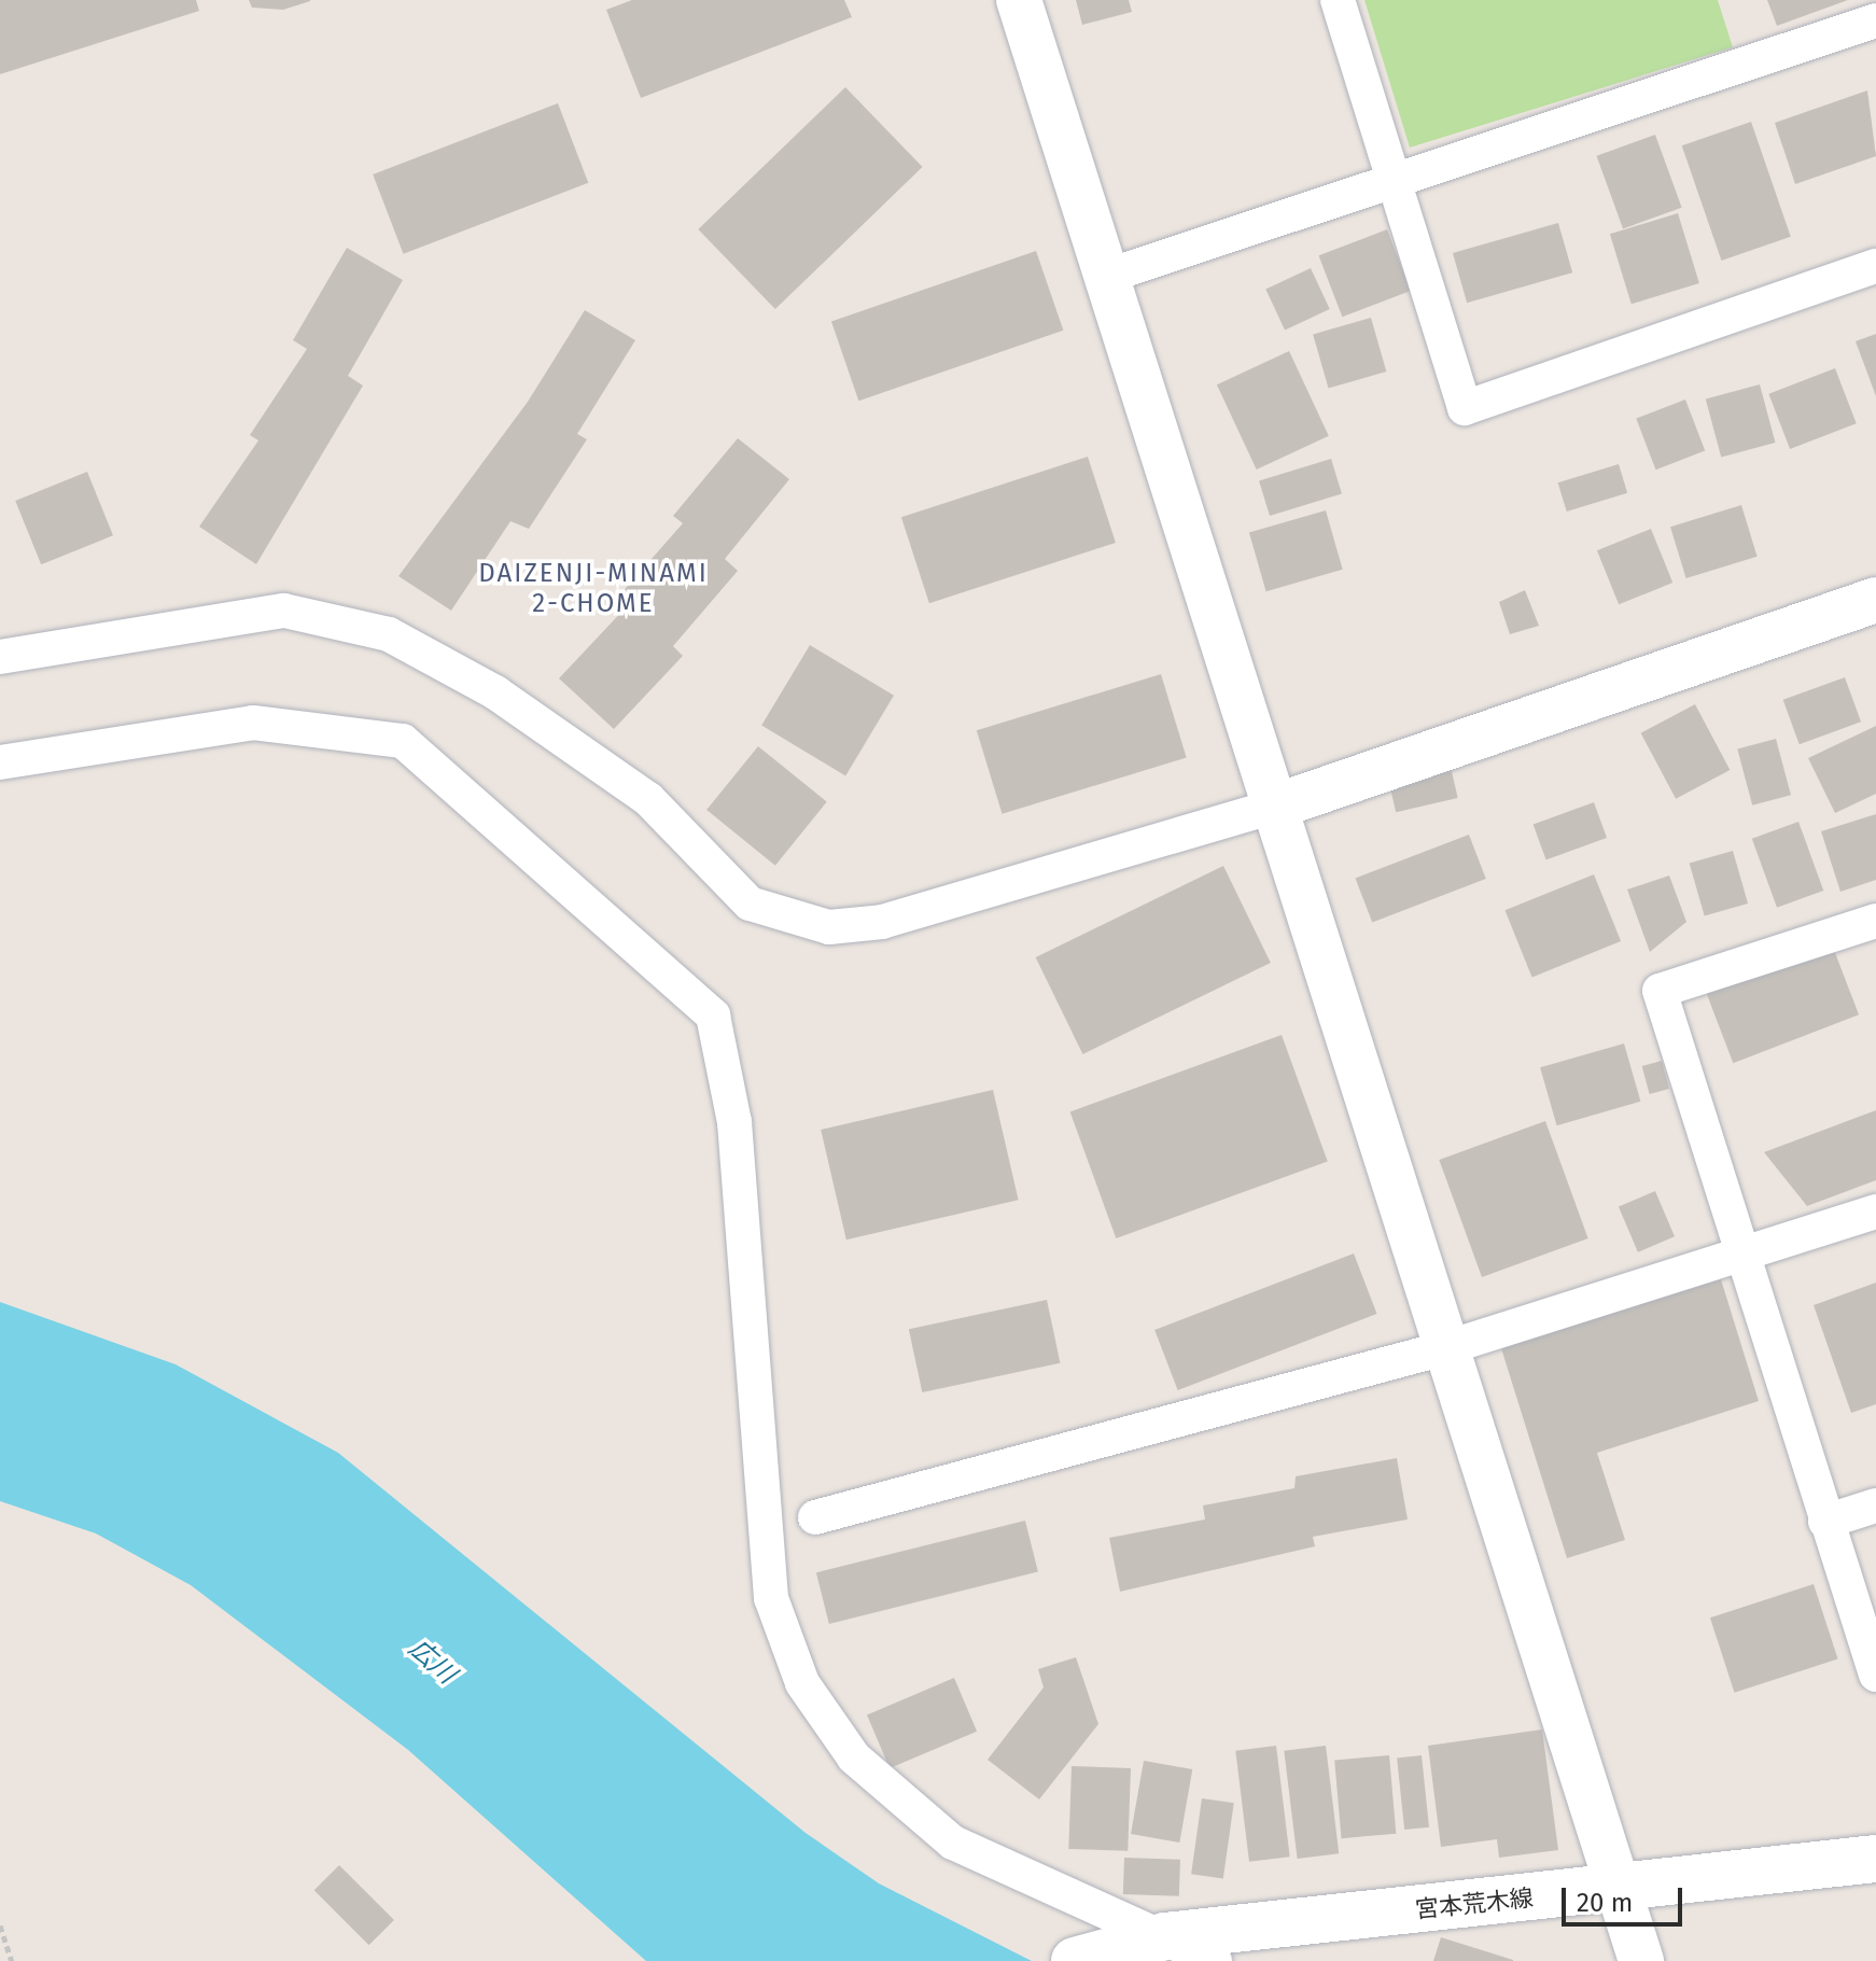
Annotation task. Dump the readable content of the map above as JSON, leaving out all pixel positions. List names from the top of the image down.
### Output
{
  "streets": {
    "main road": ["宮本荒木線"]
  },
  "districts": ["DAIZENJI-MINAMI 2-CHOME"],
  "water": ["広川"],
  "scale_bar": "20 m"
}
